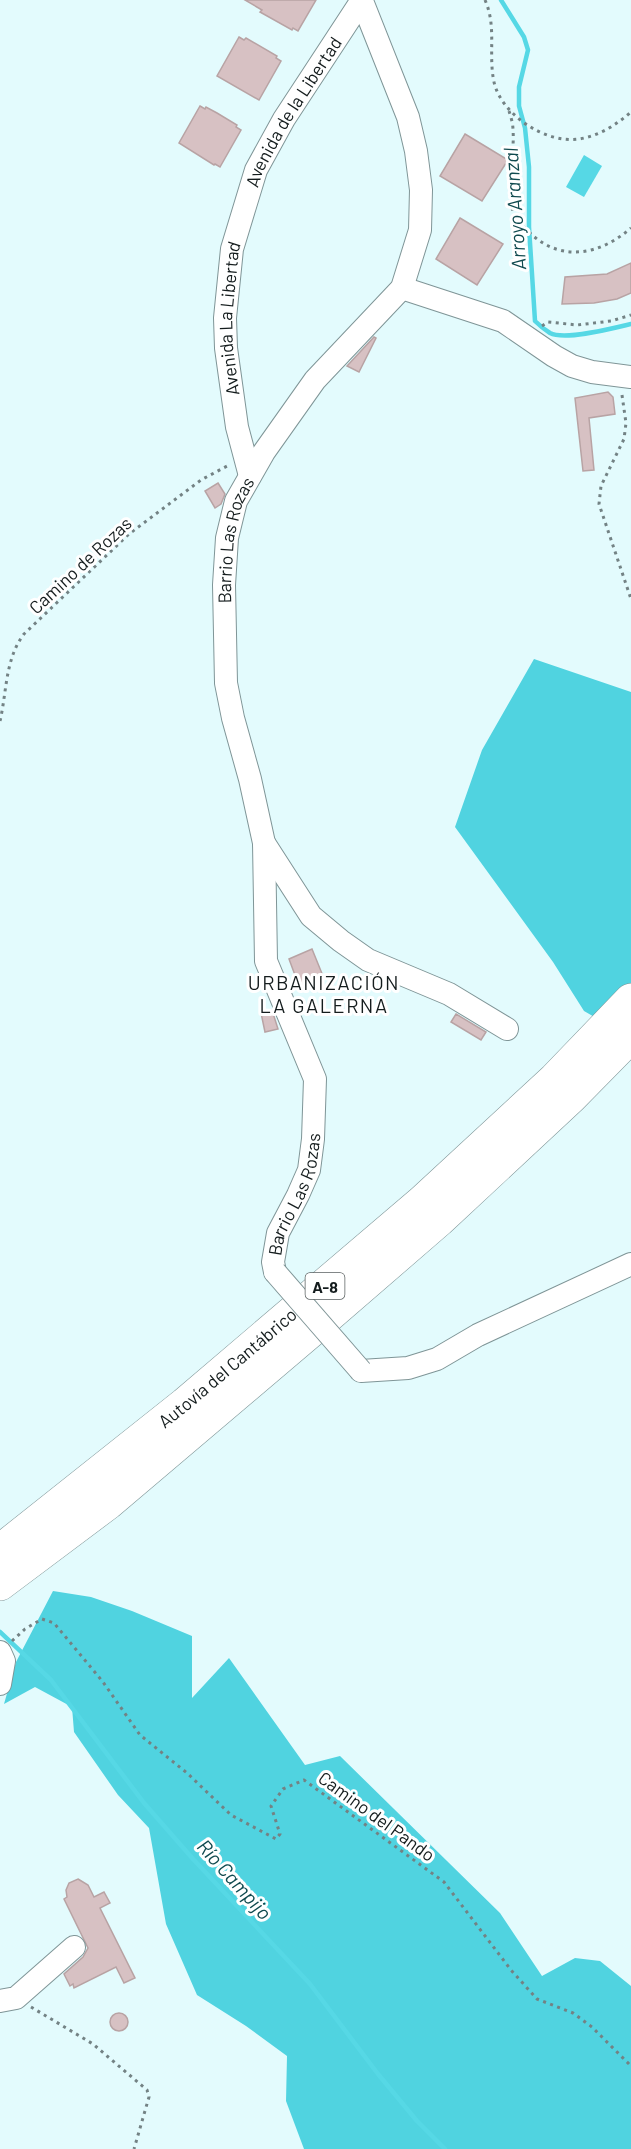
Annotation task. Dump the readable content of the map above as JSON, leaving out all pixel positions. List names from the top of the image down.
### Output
{
  "streets": {
    "highway": ["A-8", "Autovía del Cantábrico"],
    "street": ["Avenida de la Libertad", "Avenida La Libertad", "Barrio Las Rozas"],
    "path": ["Camino de Rozas", "Camino del Pando"]
  },
  "crossings": [
    ["Avenida de la Libertad", "Avenida La Libertad"],
    ["Avenida La Libertad", "Barrio Las Rozas"],
    ["Avenida La Libertad", "Camino de Rozas"],
    ["Barrio Las Rozas", "Camino de Rozas"]
  ],
  "districts": ["URBANIZACIÓN LA GALERNA"],
  "water": ["Arroyo Aranzal", "Río Campijo"]
}
